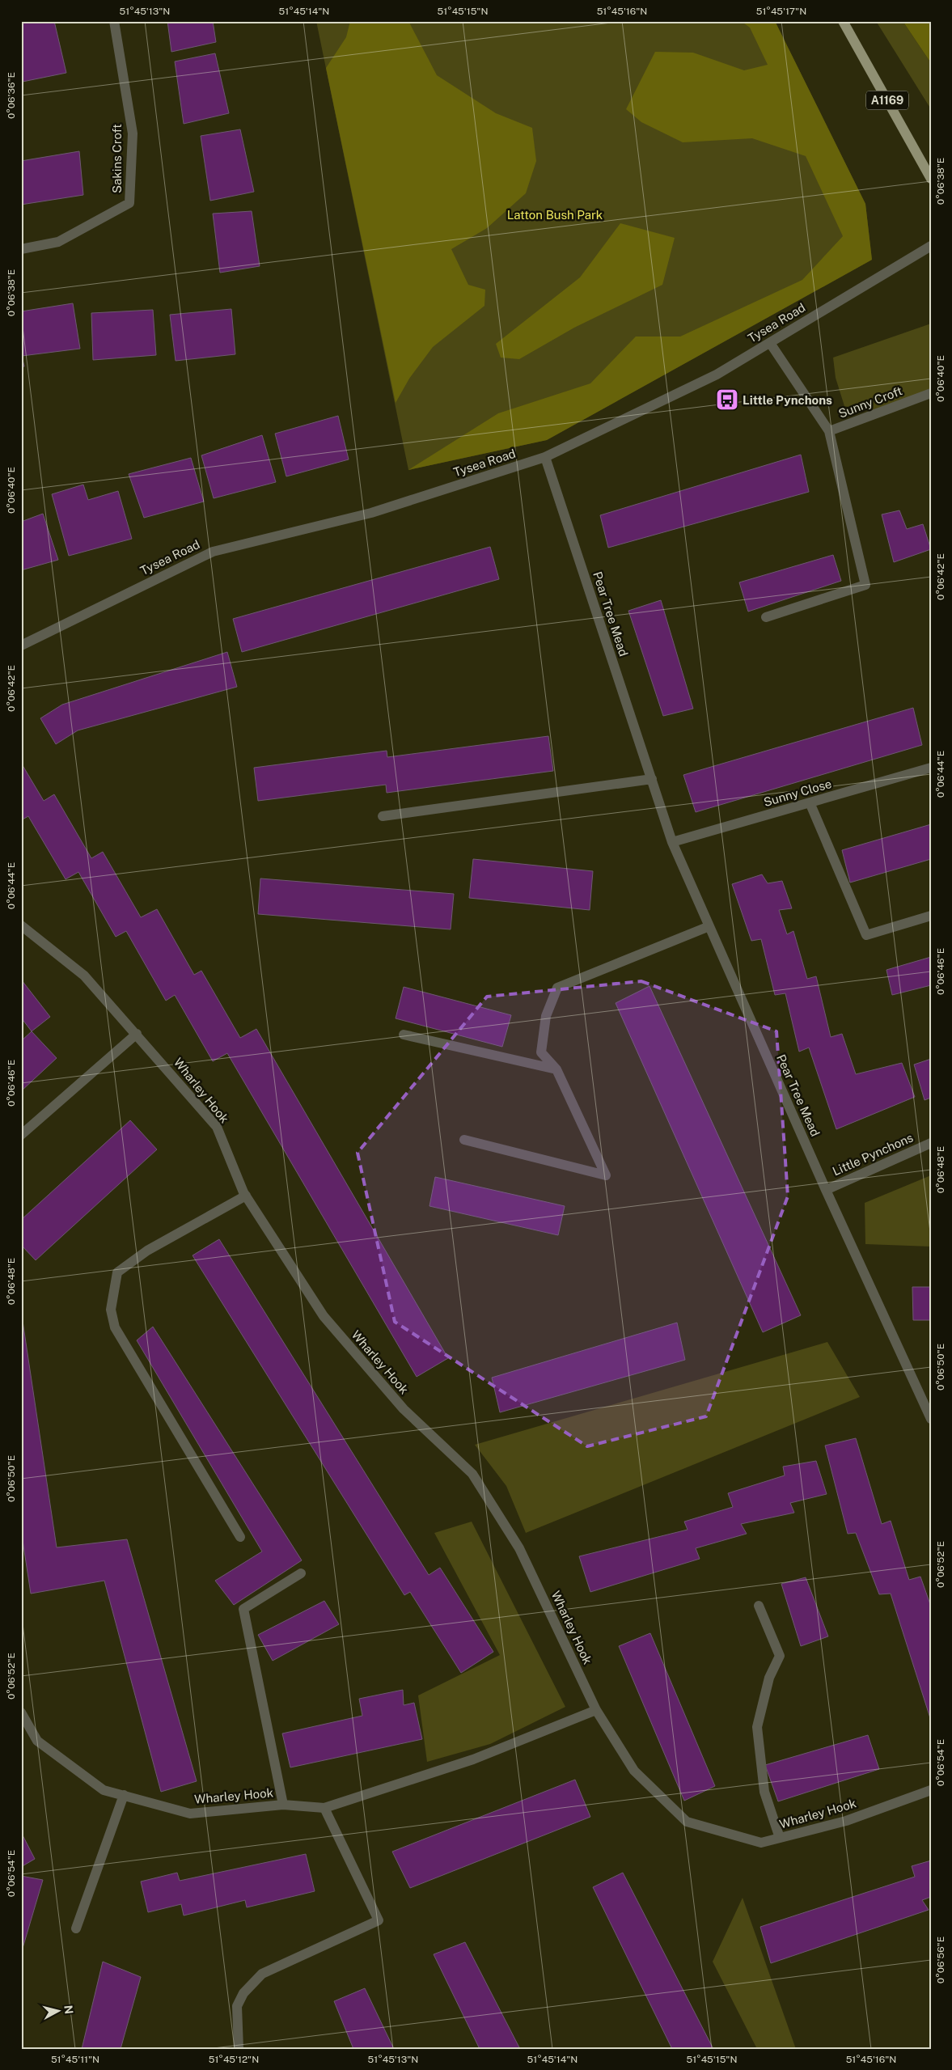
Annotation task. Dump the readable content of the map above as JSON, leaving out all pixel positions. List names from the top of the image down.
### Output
{
  "streets": {
    "main road": ["A1169"],
    "street": [
      "Sakins Croft",
      "Tysea Road",
      "Sunny Croft",
      "Pear Tree Mead",
      "Sunny Close",
      "Wharley Hook",
      "Little Pynchons"
    ]
  },
  "crossings": [
    ["Tysea Road", "Sunny Croft"],
    ["Tysea Road", "Pear Tree Mead"],
    ["Pear Tree Mead", "Sunny Close"],
    ["Pear Tree Mead", "Little Pynchons"]
  ],
  "parks": ["Latton Bush Park"],
  "places": {
    "bus stop": ["Little Pynchons"]
  },
  "north": "right",
  "coordinates": [
    "51°45'13\"N",
    "51°45'14\"N",
    "51°45'15\"N",
    "51°45'16\"N",
    "51°45'17\"N",
    "0°06'36\"E",
    "0°06'38\"E",
    "0°06'40\"E",
    "0°06'42\"E",
    "0°06'44\"E",
    "0°06'46\"E",
    "0°06'48\"E",
    "0°06'50\"E",
    "0°06'52\"E",
    "0°06'54\"E",
    "0°06'56\"E",
    "51°45'11\"N",
    "51°45'12\"N"
  ]
}
